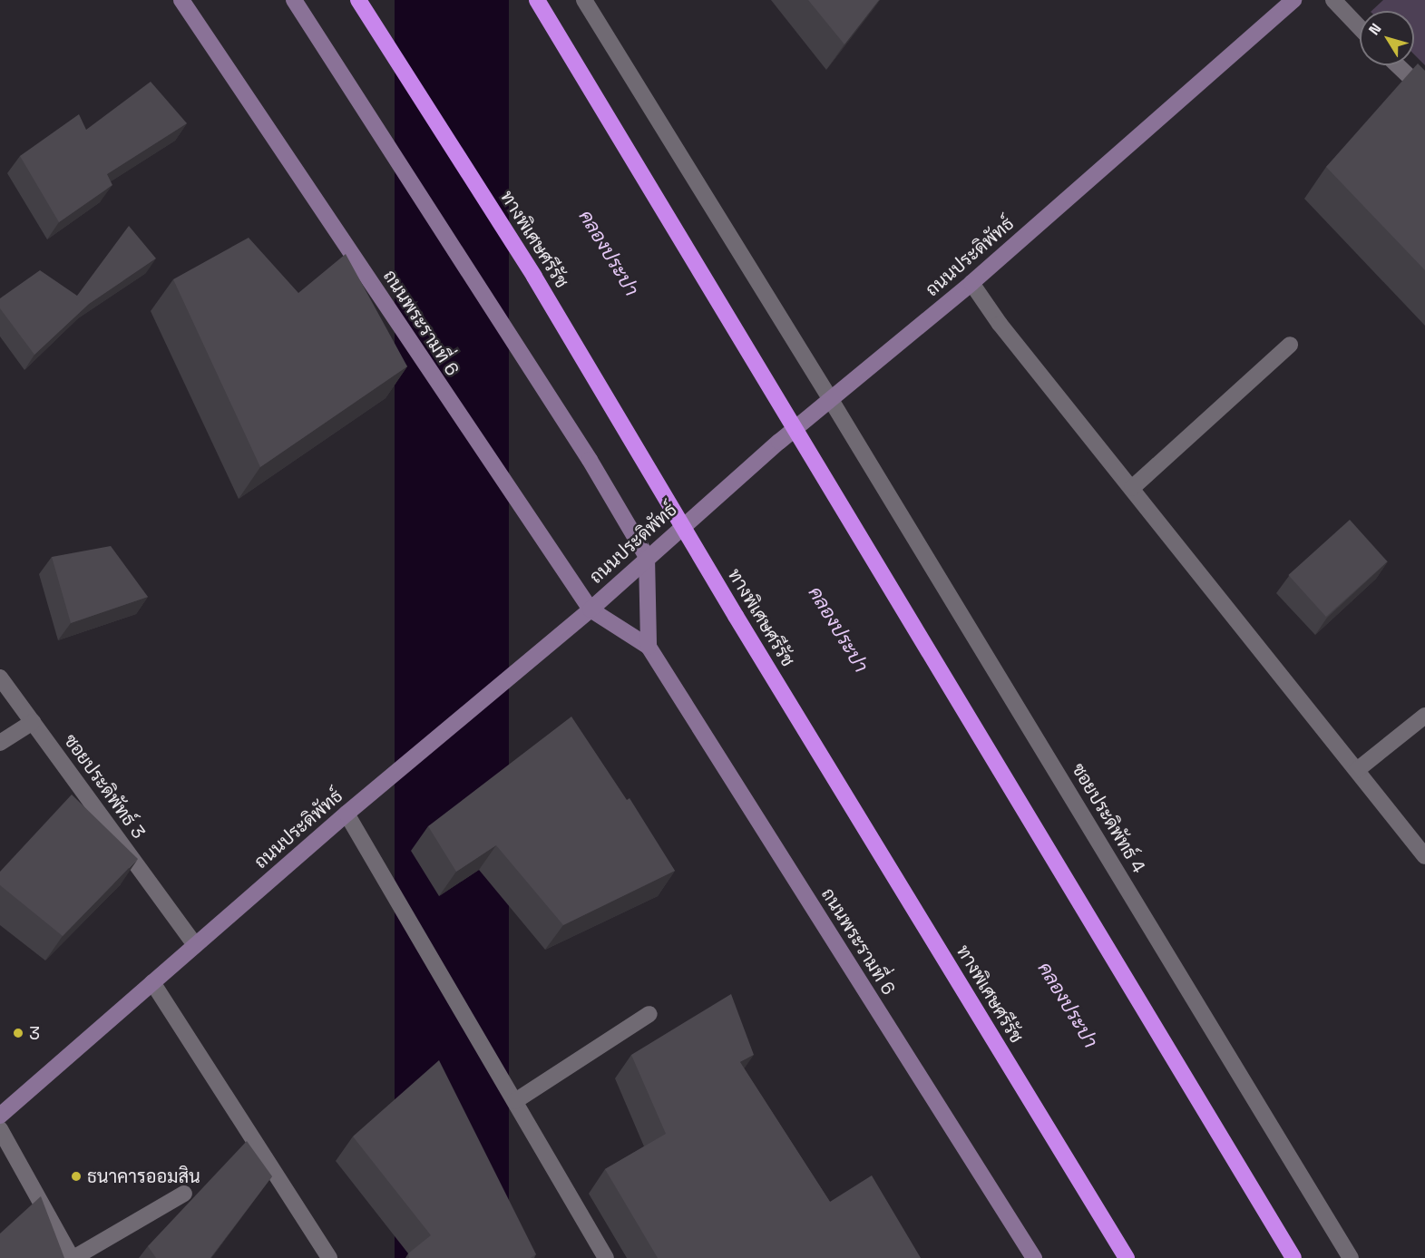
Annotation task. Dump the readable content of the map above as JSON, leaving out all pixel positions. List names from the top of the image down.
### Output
{
  "streets": {
    "highway": ["ทางพิเศษศรีรัช"],
    "main road": ["ถนนประดิพัทธ์", "ถนนพระรามที่ 6"],
    "street": ["ซอยประดิพัทธ์ 3", "ซอยประดิพัทธ์ 4"]
  },
  "crossings": [
    ["ถนนประดิพัทธ์", "ถนนพระรามที่ 6"],
    ["ถนนประดิพัทธ์", "ซอยประดิพัทธ์ 3"],
    ["ถนนประดิพัทธ์", "ซอยประดิพัทธ์ 4"]
  ],
  "water": ["คลองประปา"],
  "places": ["3", "ธนาคารออมสิน"],
  "north": "top left"
}
